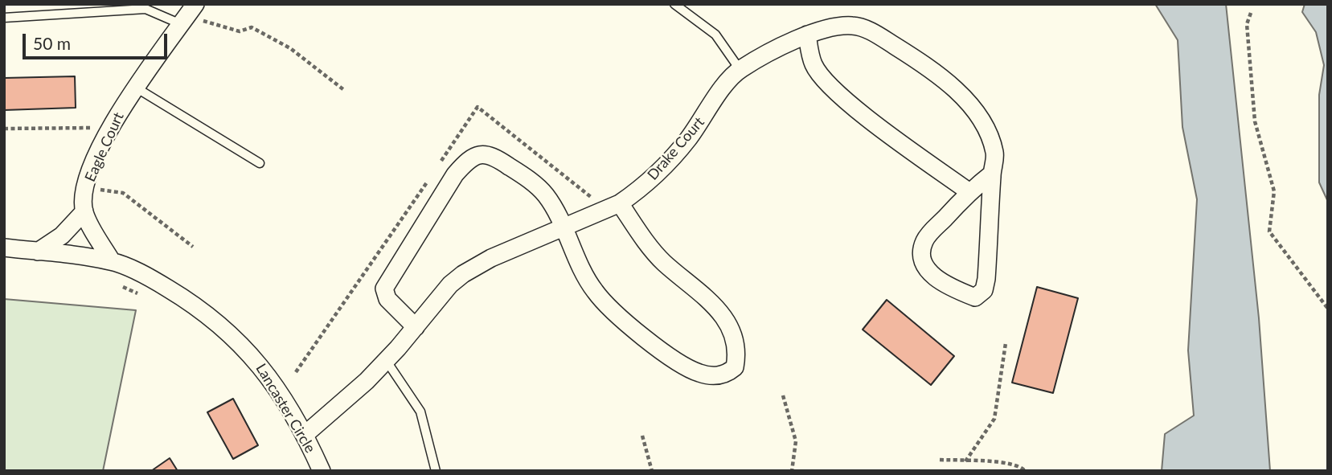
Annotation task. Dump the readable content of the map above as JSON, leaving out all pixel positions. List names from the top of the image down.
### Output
{
  "streets": {
    "street": ["Eagle Court", "Drake Court", "Lancaster Circle"]
  },
  "crossings": [
    ["Drake Court", "Lancaster Circle"]
  ],
  "scale_bar": "50 m"
}
